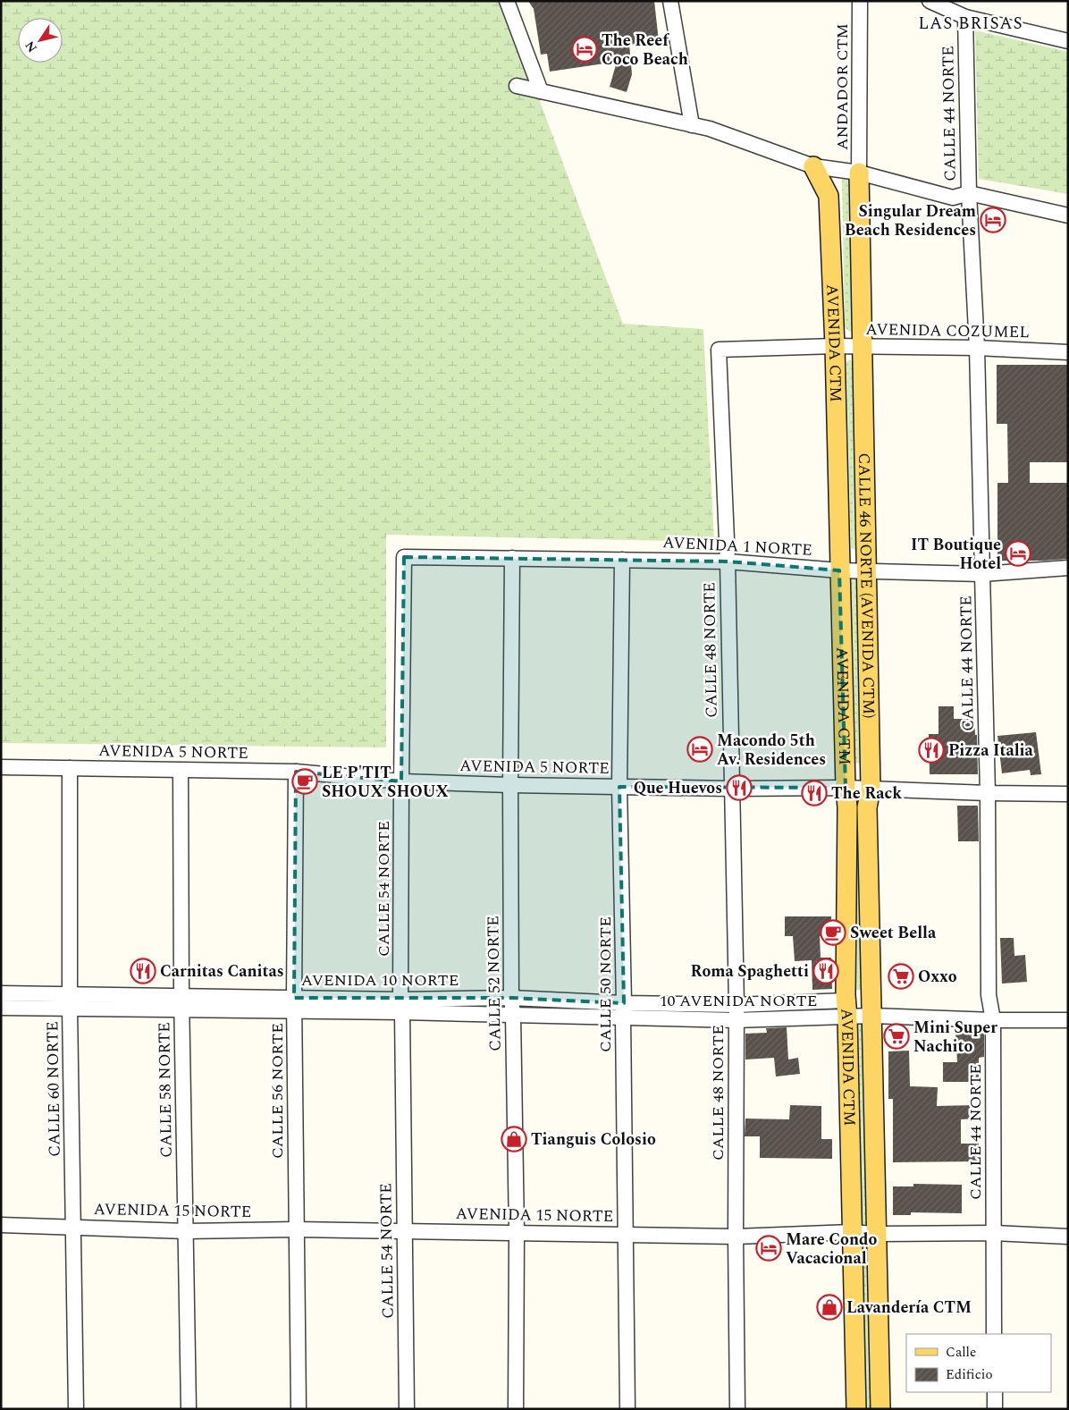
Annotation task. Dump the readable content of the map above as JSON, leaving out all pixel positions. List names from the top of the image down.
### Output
{
  "streets": {
    "main road": ["AVENIDA CTM", "CALLE 46 NORTE (AVENIDA CTM)"],
    "street": [
      "ANDADOR CTM",
      "CALLE 44 NORTE",
      "AVENIDA COZUMEL",
      "AVENIDA 1 NORTE",
      "CALLE 48 NORTE",
      "AVENIDA 5 NORTE",
      "CALLE 54 NORTE",
      "AVENIDA 10 NORTE",
      "CALLE 52 NORTE",
      "CALLE 50 NORTE",
      "10 AVENIDA NORTE",
      "CALLE 60 NORTE",
      "CALLE 58 NORTE",
      "CALLE 56 NORTE",
      "AVENIDA 15 NORTE"
    ]
  },
  "crossings": [
    ["ANDADOR CTM", "CALLE 46 NORTE (AVENIDA CTM)"],
    ["CALLE 44 NORTE", "AVENIDA COZUMEL"],
    ["CALLE 44 NORTE", "AVENIDA 1 NORTE"],
    ["CALLE 44 NORTE", "AVENIDA 5 NORTE"],
    ["CALLE 44 NORTE", "10 AVENIDA NORTE"],
    ["CALLE 44 NORTE", "AVENIDA 15 NORTE"],
    ["AVENIDA COZUMEL", "AVENIDA CTM"],
    ["AVENIDA COZUMEL", "CALLE 46 NORTE (AVENIDA CTM)"],
    ["AVENIDA COZUMEL", "CALLE 48 NORTE"],
    ["AVENIDA CTM", "AVENIDA 1 NORTE"],
    ["AVENIDA CTM", "CALLE 46 NORTE (AVENIDA CTM)"],
    ["AVENIDA CTM", "AVENIDA 5 NORTE"],
    ["AVENIDA CTM", "10 AVENIDA NORTE"],
    ["AVENIDA CTM", "AVENIDA 15 NORTE"],
    ["AVENIDA 1 NORTE", "CALLE 46 NORTE (AVENIDA CTM)"],
    ["AVENIDA 1 NORTE", "CALLE 48 NORTE"],
    ["AVENIDA 1 NORTE", "CALLE 54 NORTE"],
    ["AVENIDA 1 NORTE", "CALLE 52 NORTE"],
    ["AVENIDA 1 NORTE", "CALLE 50 NORTE"],
    ["CALLE 46 NORTE (AVENIDA CTM)", "AVENIDA 5 NORTE"],
    ["CALLE 46 NORTE (AVENIDA CTM)", "10 AVENIDA NORTE"],
    ["CALLE 48 NORTE", "AVENIDA 5 NORTE"],
    ["CALLE 48 NORTE", "10 AVENIDA NORTE"],
    ["CALLE 48 NORTE", "AVENIDA 15 NORTE"],
    ["AVENIDA 5 NORTE", "CALLE 54 NORTE"],
    ["AVENIDA 5 NORTE", "CALLE 52 NORTE"],
    ["AVENIDA 5 NORTE", "CALLE 50 NORTE"],
    ["AVENIDA 5 NORTE", "CALLE 60 NORTE"],
    ["AVENIDA 5 NORTE", "CALLE 58 NORTE"],
    ["AVENIDA 5 NORTE", "CALLE 56 NORTE"],
    ["CALLE 54 NORTE", "AVENIDA 10 NORTE"],
    ["CALLE 54 NORTE", "AVENIDA 15 NORTE"],
    ["AVENIDA 10 NORTE", "CALLE 52 NORTE"],
    ["AVENIDA 10 NORTE", "CALLE 50 NORTE"],
    ["AVENIDA 10 NORTE", "10 AVENIDA NORTE"],
    ["AVENIDA 10 NORTE", "CALLE 60 NORTE"],
    ["AVENIDA 10 NORTE", "CALLE 58 NORTE"],
    ["AVENIDA 10 NORTE", "CALLE 56 NORTE"],
    ["CALLE 52 NORTE", "AVENIDA 15 NORTE"],
    ["CALLE 50 NORTE", "10 AVENIDA NORTE"],
    ["CALLE 50 NORTE", "AVENIDA 15 NORTE"],
    ["CALLE 60 NORTE", "AVENIDA 15 NORTE"],
    ["CALLE 58 NORTE", "AVENIDA 15 NORTE"],
    ["CALLE 56 NORTE", "AVENIDA 15 NORTE"]
  ],
  "districts": ["LAS BRISAS"],
  "places": {
    "hotel": [
      "The Reef Coco Beach",
      "Singular Dream Beach Residences",
      "IT Boutique Hotel",
      "Macondo 5th Av. Residences",
      "Mare Condo Vacacional"
    ],
    "restaurant": [
      "Pizza Italia",
      "Que Huevos",
      "The Rack",
      "Carnitas Canitas",
      "Roma Spaghetti"
    ],
    "cafe": ["LE P'TIT SHOUX SHOUX", "Sweet Bella"],
    "supermarket": ["Oxxo", "Mini Super Nachito"],
    "shop": ["Tianguis Colosio", "Lavandería CTM"]
  },
  "legend": ["Calle", "Edificio"],
  "north": "bottom left"
}
